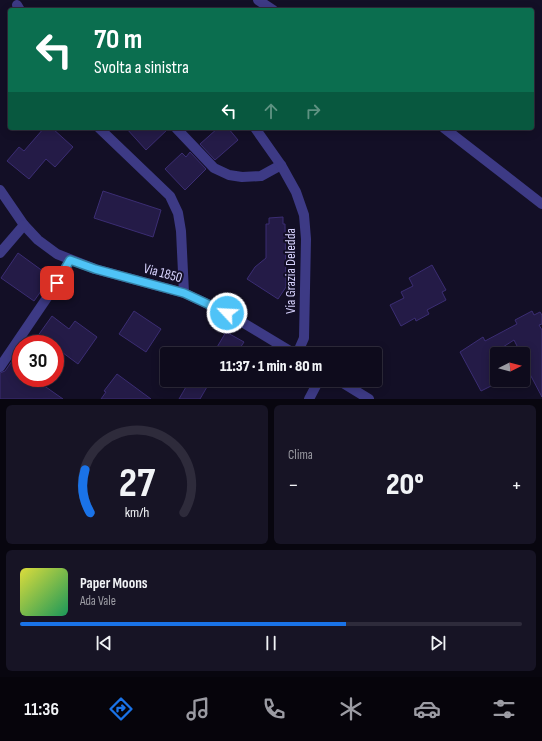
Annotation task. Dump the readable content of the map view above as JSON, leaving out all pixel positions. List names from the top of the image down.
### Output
{
  "streets": {
    "street": ["Via Grazia Deledda", "Via 1850"]
  },
  "north": "right",
  "page": {
    "turn": ["70 m", "Svolta a sinistra"],
    "limit": "30",
    "trip": "11:37 · 1 min · 80 m",
    "tile": "Clima",
    "heat": ["−", "20°", "+"],
    "song": ["Paper Moons", "Ada Vale"],
    "tabs": "11:36",
    "gauge": ["27", "km/h"]
  }
}
